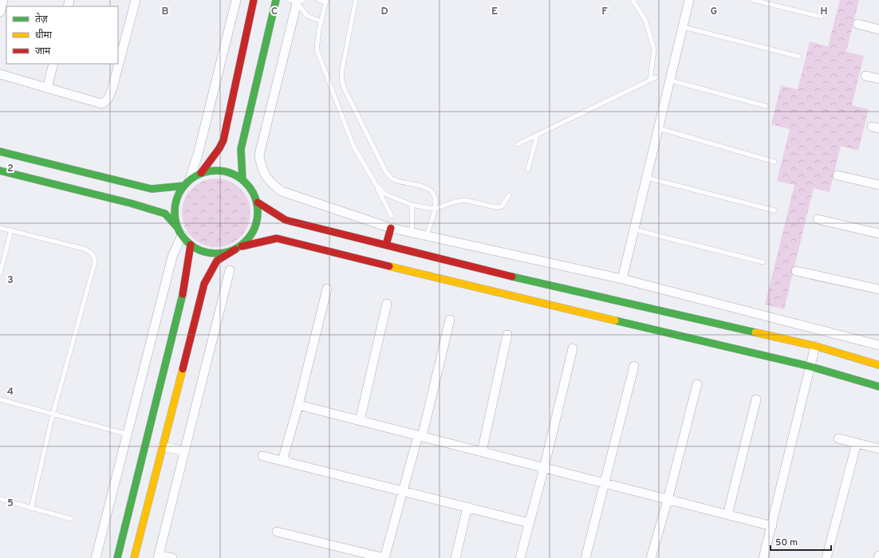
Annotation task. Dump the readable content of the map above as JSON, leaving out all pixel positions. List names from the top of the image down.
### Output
{
  "legend": ["तेज़", "धीमा", "जाम"],
  "scale_bar": "50 m",
  "grid": {
    "columns": [
      "B",
      "C",
      "D",
      "E",
      "F",
      "G",
      "H"
    ],
    "rows": [
      "2",
      "3",
      "4",
      "5"
    ]
  }
}
